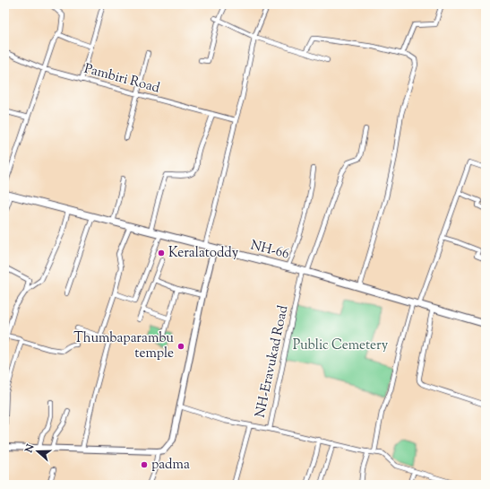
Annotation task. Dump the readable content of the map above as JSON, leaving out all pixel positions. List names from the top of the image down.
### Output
{
  "streets": {
    "main road": ["NH-66"],
    "street": ["Pambiri Road", "NH-Eravukad Road"]
  },
  "crossings": [
    ["NH-66", "NH-Eravukad Road"]
  ],
  "parks": ["Public Cemetery"],
  "places": ["Keralatoddy", "Thumbaparambu temple", "padma"],
  "north": "left"
}
